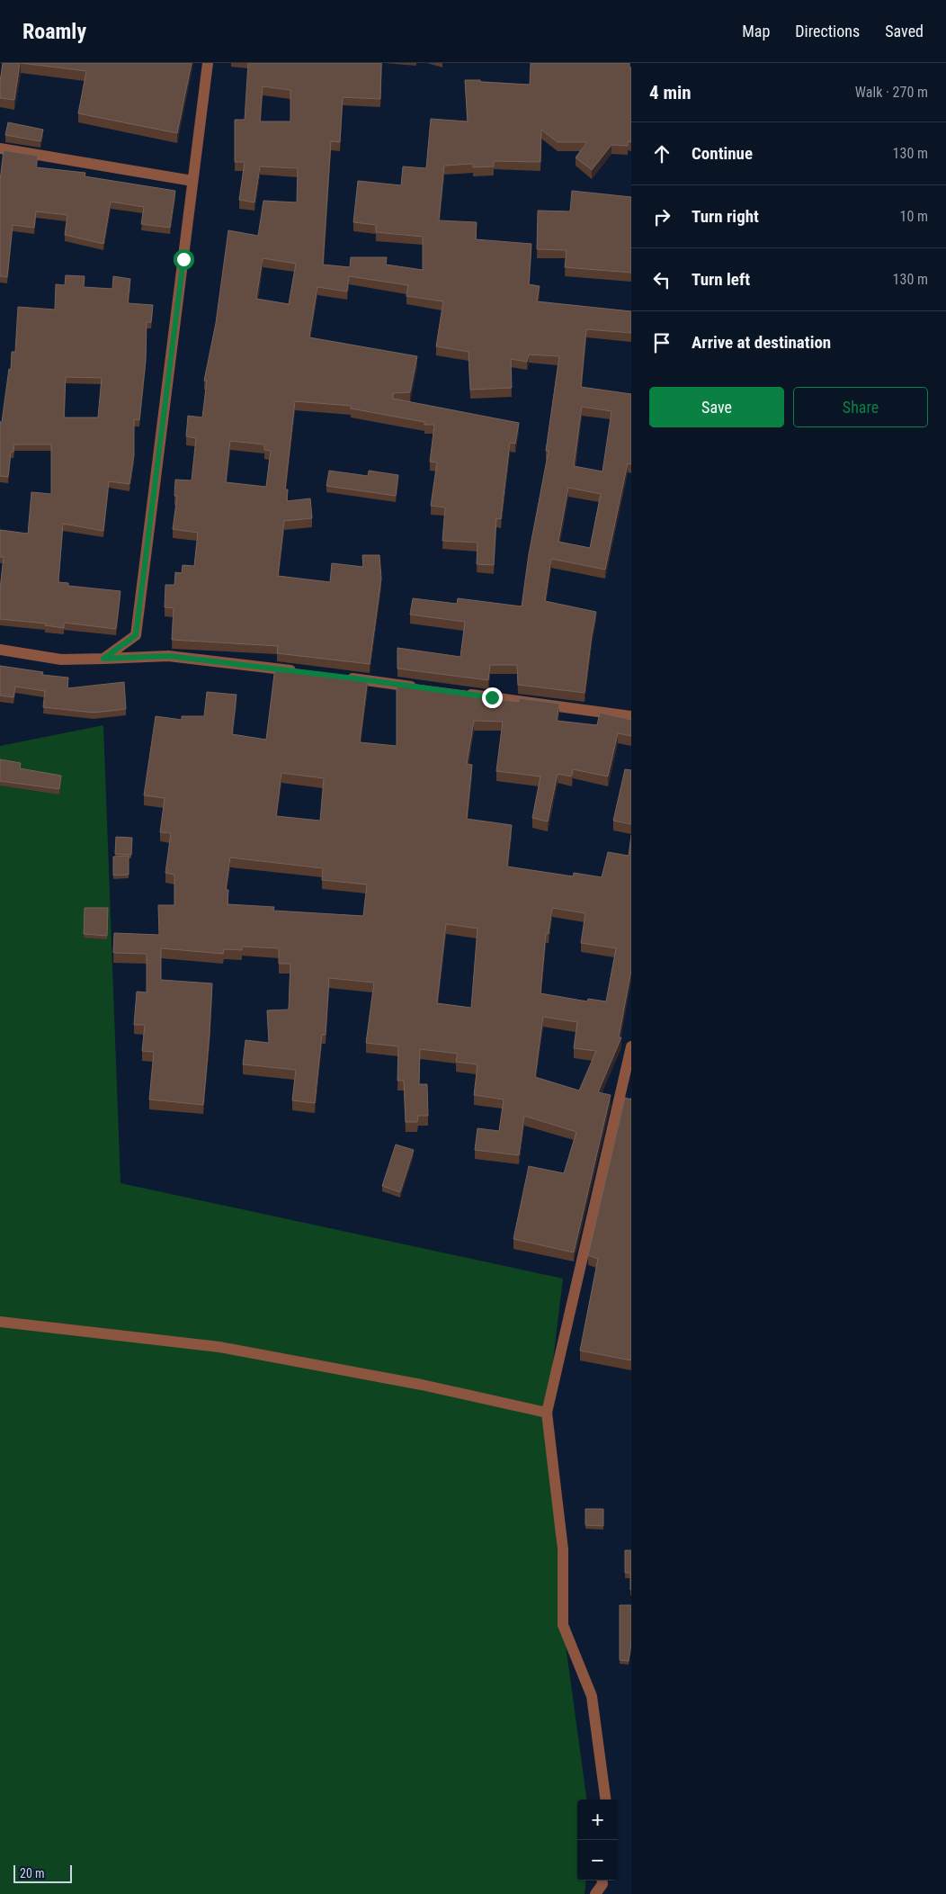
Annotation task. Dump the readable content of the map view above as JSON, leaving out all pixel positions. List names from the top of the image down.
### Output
{
  "scale_bar": "20 m",
  "page": {
    "header": "Roamly",
    "nav": ["Map", "Directions", "Saved"],
    "heading": ["4 min", "Walk · 270 m"],
    "list": [
      ["Continue", "130 m"],
      ["Turn right", "10 m"],
      ["Turn left", "130 m"],
      "Arrive at destination"
    ],
    "buttons": ["Save", "Share"],
    "map_buttons": ["+", "−"],
    "scale": "20 m"
  }
}
